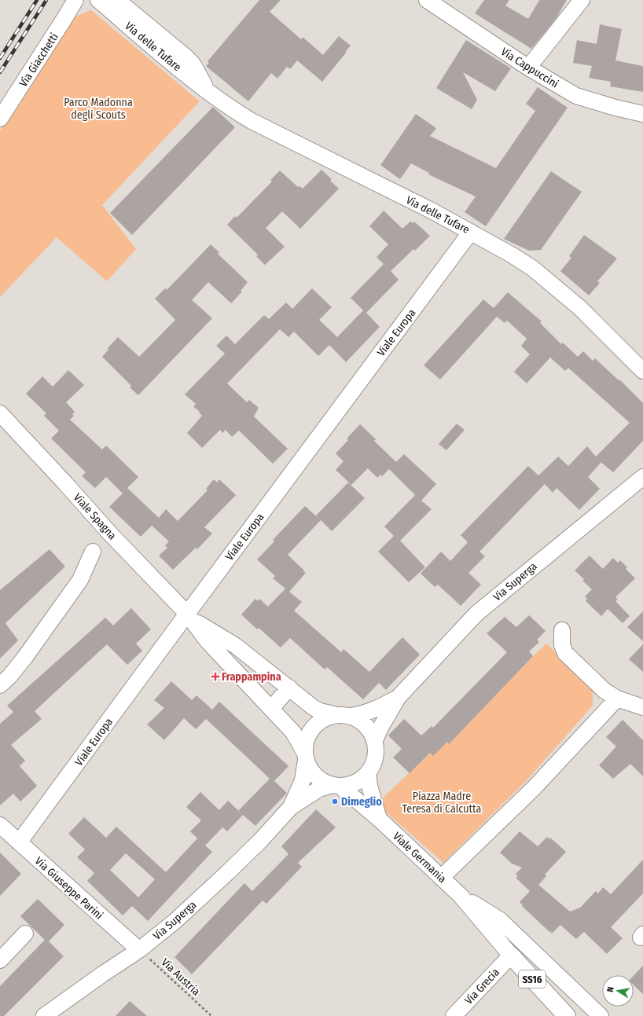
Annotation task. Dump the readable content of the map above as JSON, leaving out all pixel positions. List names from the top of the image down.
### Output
{
  "streets": {
    "highway": ["SS16"],
    "street": [
      "Via delle Tufare",
      "Via Giacchetti",
      "Via Cappuccini",
      "Viale Europa",
      "Viale Spagna",
      "Via Superga",
      "Viale Germania",
      "Via Giuseppe Parini",
      "Via Grecia"
    ],
    "path": ["Via Austria"]
  },
  "crossings": [
    ["Via delle Tufare", "Viale Europa"],
    ["Viale Europa", "Viale Spagna"],
    ["Viale Europa", "Via Giuseppe Parini"],
    ["Viale Spagna", "Via Superga"],
    ["Viale Spagna", "Viale Germania"],
    ["Via Superga", "Viale Germania"],
    ["Via Superga", "Via Giuseppe Parini"],
    ["Via Superga", "Via Austria"],
    ["Viale Germania", "SS16"],
    ["Viale Germania", "Via Grecia"],
    ["Via Giuseppe Parini", "Via Austria"],
    ["SS16", "Via Grecia"]
  ],
  "parks": ["Parco Madonna degli Scouts", "Piazza Madre Teresa di Calcutta"],
  "places": {
    "health": ["Frappampina"],
    "other": ["Dimeglio"]
  },
  "north": "left"
}
